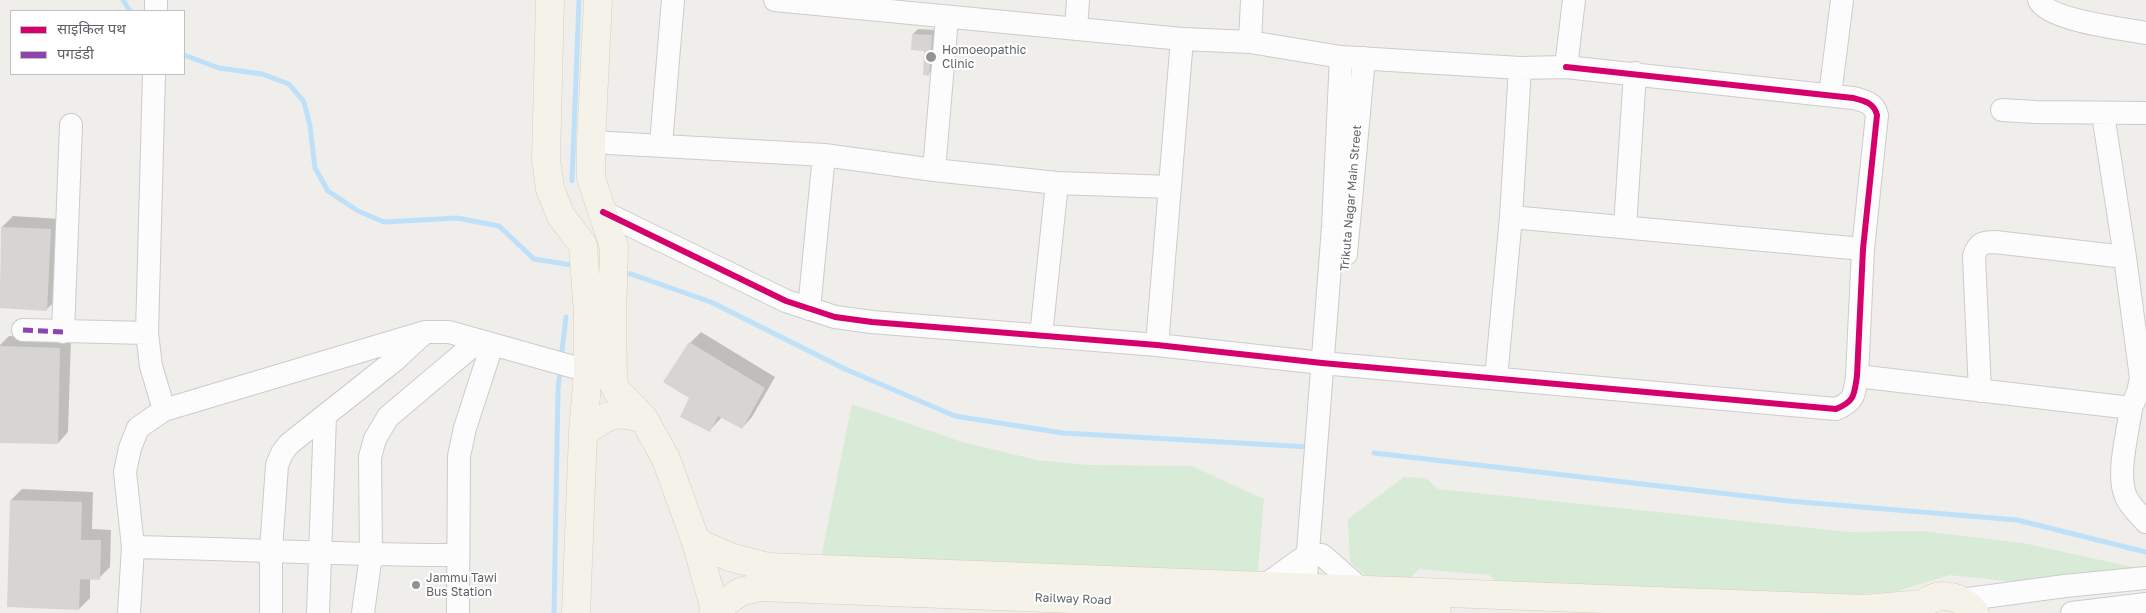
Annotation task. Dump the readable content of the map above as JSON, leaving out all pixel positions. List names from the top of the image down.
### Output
{
  "streets": {
    "main road": ["Railway Road"],
    "street": ["Trikuta Nagar Main Street"]
  },
  "crossings": [
    ["Trikuta Nagar Main Street", "Railway Road"]
  ],
  "places": ["Homoeopathic Clinic", "Jammu Tawi Bus Station"],
  "legend": ["साइकिल पथ", "पगडंडी"]
}
